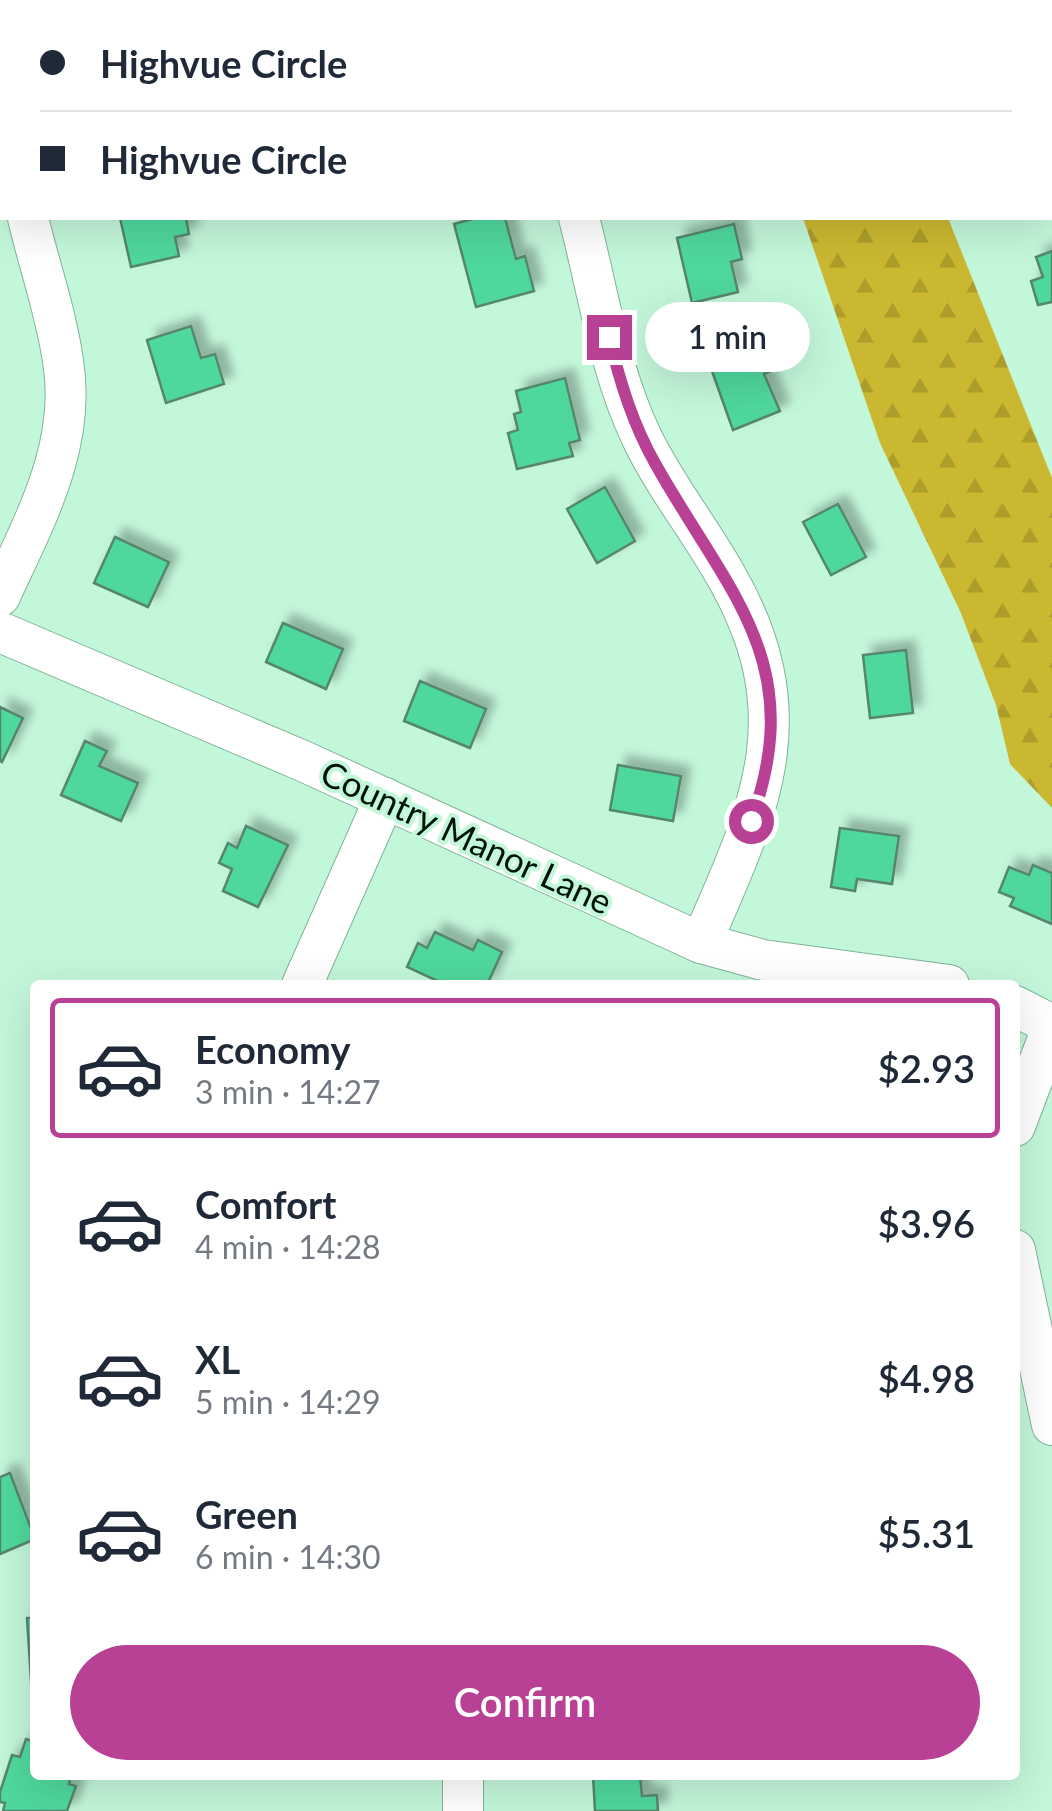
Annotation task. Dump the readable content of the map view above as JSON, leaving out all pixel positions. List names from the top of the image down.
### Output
{
  "streets": {
    "street": ["Country Manor Lane"]
  },
  "page": {
    "banner": ["Highvue Circle", "Highvue Circle"],
    "bubble": "1 min",
    "list": [
      {
        "name": "Economy",
        "note": "3 min · 14:27",
        "value": "$2.93"
      },
      {
        "name": "Comfort",
        "note": "4 min · 14:28",
        "value": "$3.96"
      },
      {
        "name": "XL",
        "note": "5 min · 14:29",
        "value": "$4.98"
      },
      {
        "name": "Green",
        "note": "6 min · 14:30",
        "value": "$5.31"
      }
    ],
    "buttons": "Confirm"
  }
}
